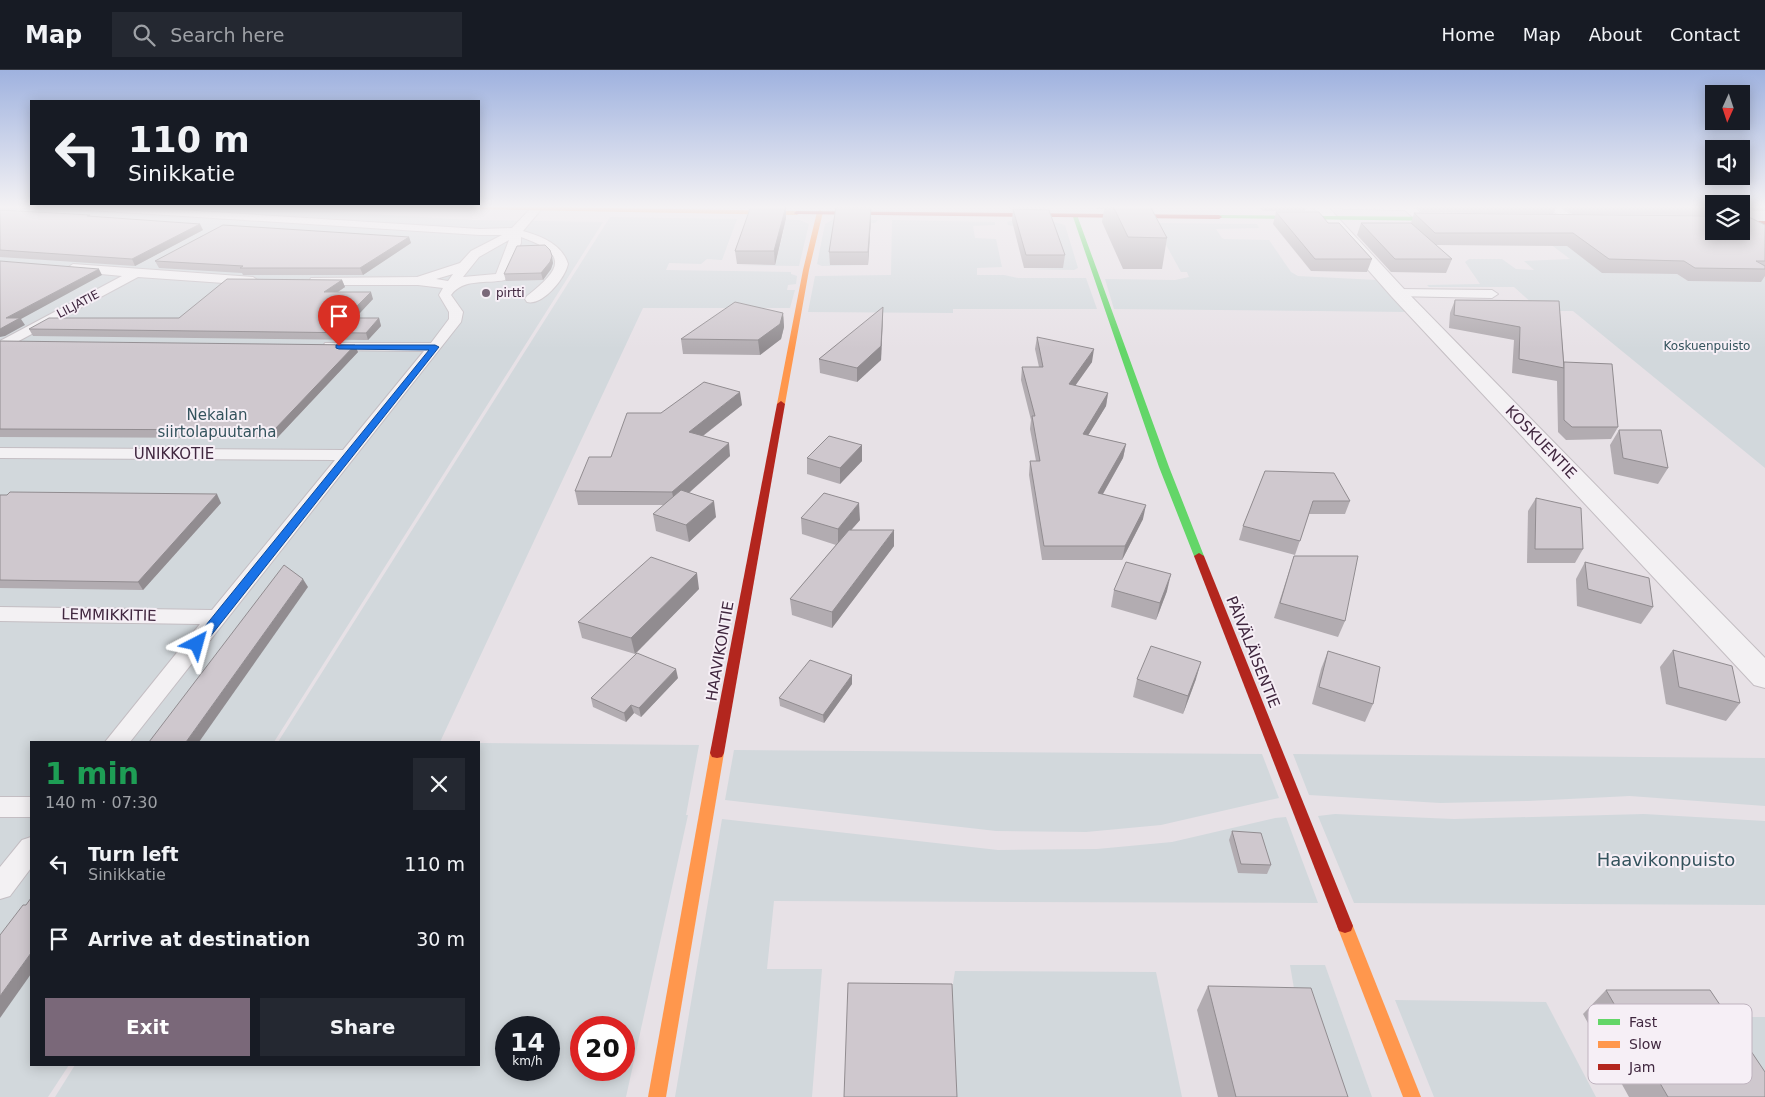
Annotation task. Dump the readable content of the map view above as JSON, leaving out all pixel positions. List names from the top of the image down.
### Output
{
  "streets": {
    "street": ["KOSKUENTIE", "HAAVIKONTIE", "PÄIVÄLÄISENTIE"],
    "lane": ["LILJATIE", "UNIKKOTIE", "LEMMIKKITIE"]
  },
  "parks": ["Koskuenpuisto", "Nekalan siirtolapuutarha", "Haavikonpuisto"],
  "places": ["pirtti"],
  "legend": ["Fast", "Slow", "Jam"],
  "north": "bottom",
  "page": {
    "header": "Map",
    "search": "Search here",
    "nav": [
      "Home",
      "Map",
      "About",
      "Contact"
    ],
    "turn": ["110 m", "Sinikkatie"],
    "heading": ["1 min", "140 m · 07:30"],
    "list": [
      {
        "name": "Turn left",
        "note": "Sinikkatie",
        "value": "110 m"
      },
      {
        "name": "Arrive at destination",
        "value": "30 m"
      }
    ],
    "buttons": ["Exit", "Share"],
    "speed": "14 km/h",
    "limit": "20"
  }
}
